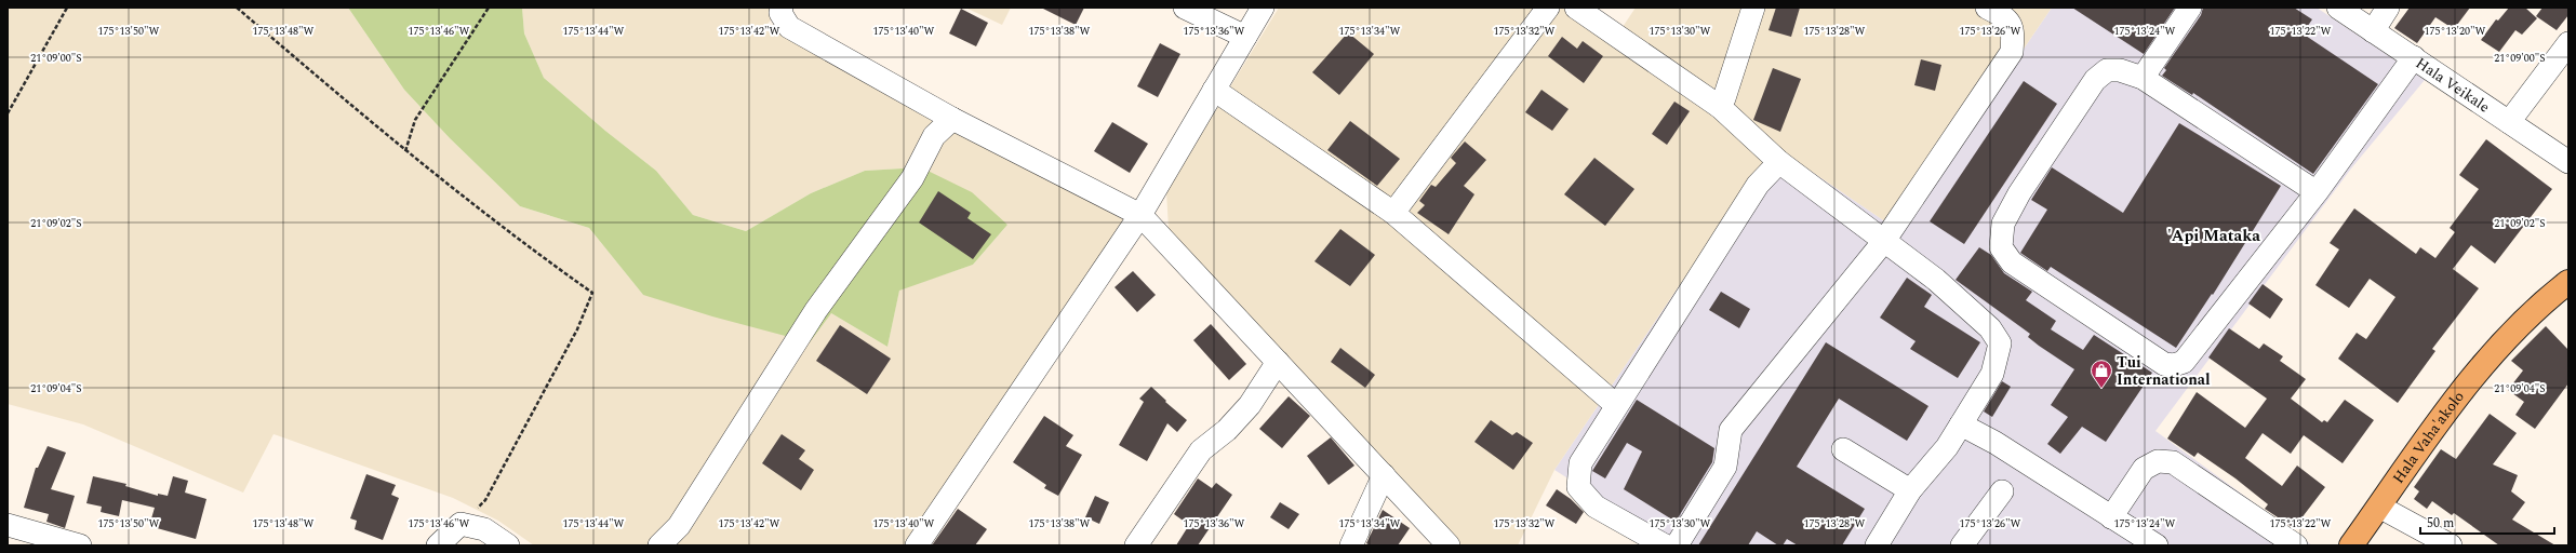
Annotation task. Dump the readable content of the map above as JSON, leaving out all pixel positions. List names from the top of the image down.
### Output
{
  "streets": {
    "main road": ["Hala Vaha'akolo"],
    "street": ["Hala Veikale"]
  },
  "districts": ["'Api Mataka"],
  "places": {
    "shop": ["Tui International"]
  },
  "scale_bar": "50 m",
  "coordinates": [
    "175°13'50\"W",
    "175°13'48\"W",
    "175°13'46\"W",
    "175°13'44\"W",
    "175°13'42\"W",
    "175°13'40\"W",
    "175°13'38\"W",
    "175°13'36\"W",
    "175°13'34\"W",
    "175°13'32\"W",
    "175°13'30\"W",
    "175°13'28\"W",
    "175°13'26\"W",
    "175°13'24\"W",
    "175°13'22\"W",
    "175°13'20\"W",
    "21°09'00\"S",
    "21°09'02\"S",
    "21°09'04\"S"
  ]
}
